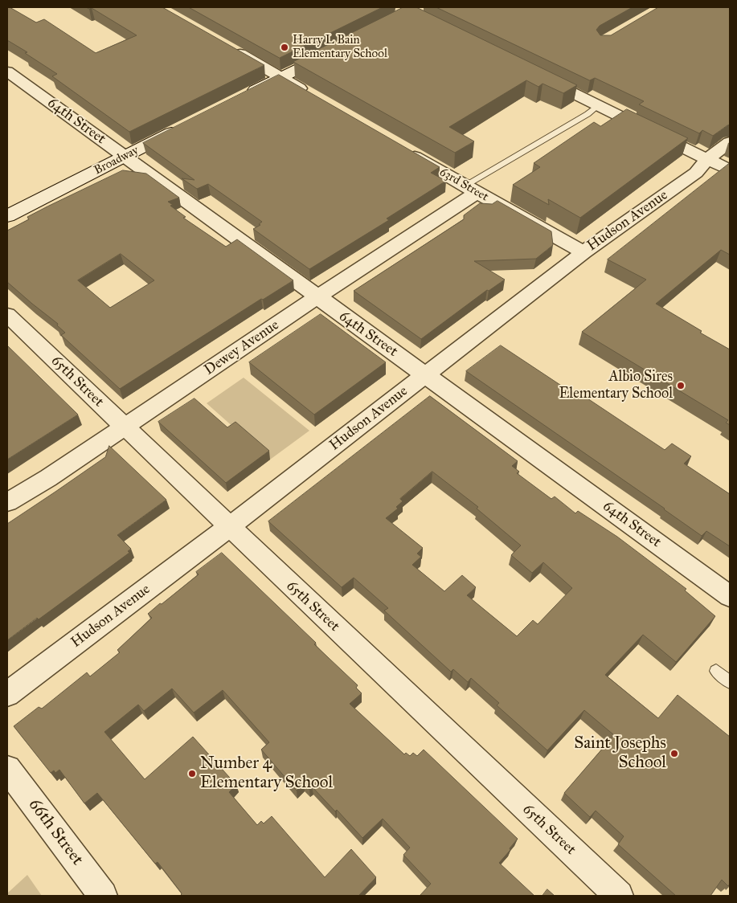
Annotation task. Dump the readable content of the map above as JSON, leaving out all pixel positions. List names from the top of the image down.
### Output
{
  "streets": {
    "street": [
      "64th Street",
      "Broadway",
      "63rd Street",
      "Hudson Avenue",
      "Dewey Avenue",
      "65th Street",
      "66th Street"
    ]
  },
  "crossings": [
    ["64th Street", "Broadway"],
    ["64th Street", "Hudson Avenue"],
    ["64th Street", "Dewey Avenue"],
    ["63rd Street", "Hudson Avenue"],
    ["63rd Street", "Dewey Avenue"],
    ["Hudson Avenue", "65th Street"],
    ["Dewey Avenue", "65th Street"]
  ],
  "places": [
    "Harry L Bain Elementary School",
    "Albio Sires Elementary School",
    "Saint Josephs School",
    "Number 4 Elementary School"
  ]
}
